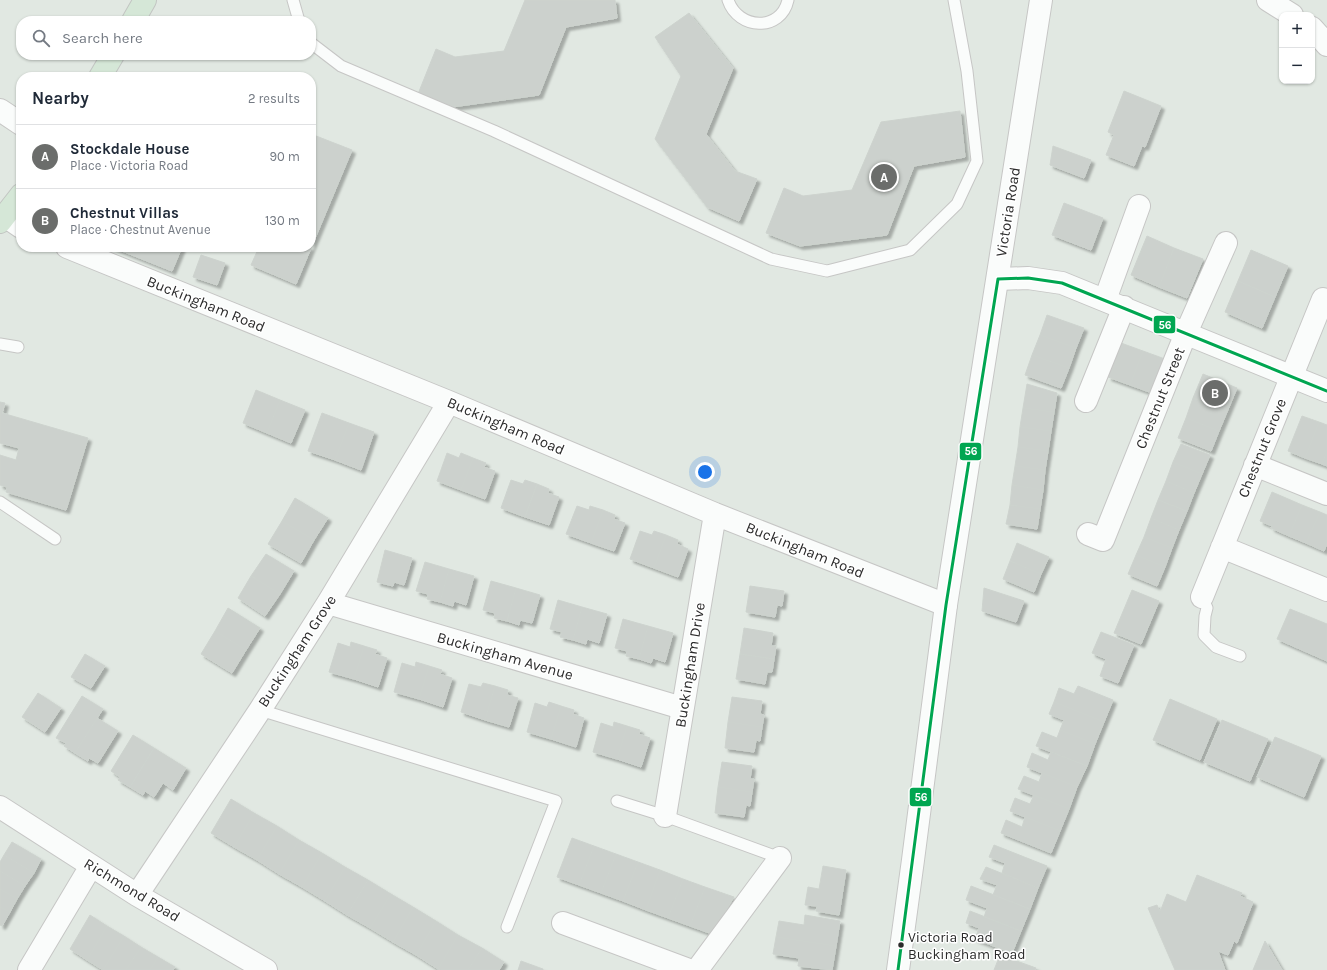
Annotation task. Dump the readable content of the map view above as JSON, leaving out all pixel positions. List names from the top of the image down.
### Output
{
  "streets": {
    "street": [
      "Victoria Road",
      "Buckingham Road",
      "Chestnut Street",
      "Chestnut Grove",
      "Buckingham Grove",
      "Buckingham Avenue",
      "Buckingham Drive",
      "Richmond Road"
    ]
  },
  "crossings": [
    ["Victoria Road", "Buckingham Road"],
    ["Buckingham Road", "Buckingham Grove"],
    ["Buckingham Road", "Buckingham Drive"],
    ["Buckingham Grove", "Buckingham Avenue"],
    ["Buckingham Grove", "Richmond Road"],
    ["Buckingham Avenue", "Buckingham Drive"]
  ],
  "places": ["Victoria Road Buckingham Road"],
  "lines": ["transit line 56"],
  "page": {
    "map_buttons": ["+", "−"],
    "search": "Search here",
    "heading": ["Nearby", "2 results"],
    "list": [
      {
        "mark": "A",
        "name": "Stockdale House",
        "note": "Place · Victoria Road",
        "value": "90 m"
      },
      {
        "mark": "B",
        "name": "Chestnut Villas",
        "note": "Place · Chestnut Avenue",
        "value": "130 m"
      }
    ],
    "pins": ["A", "B"]
  }
}
